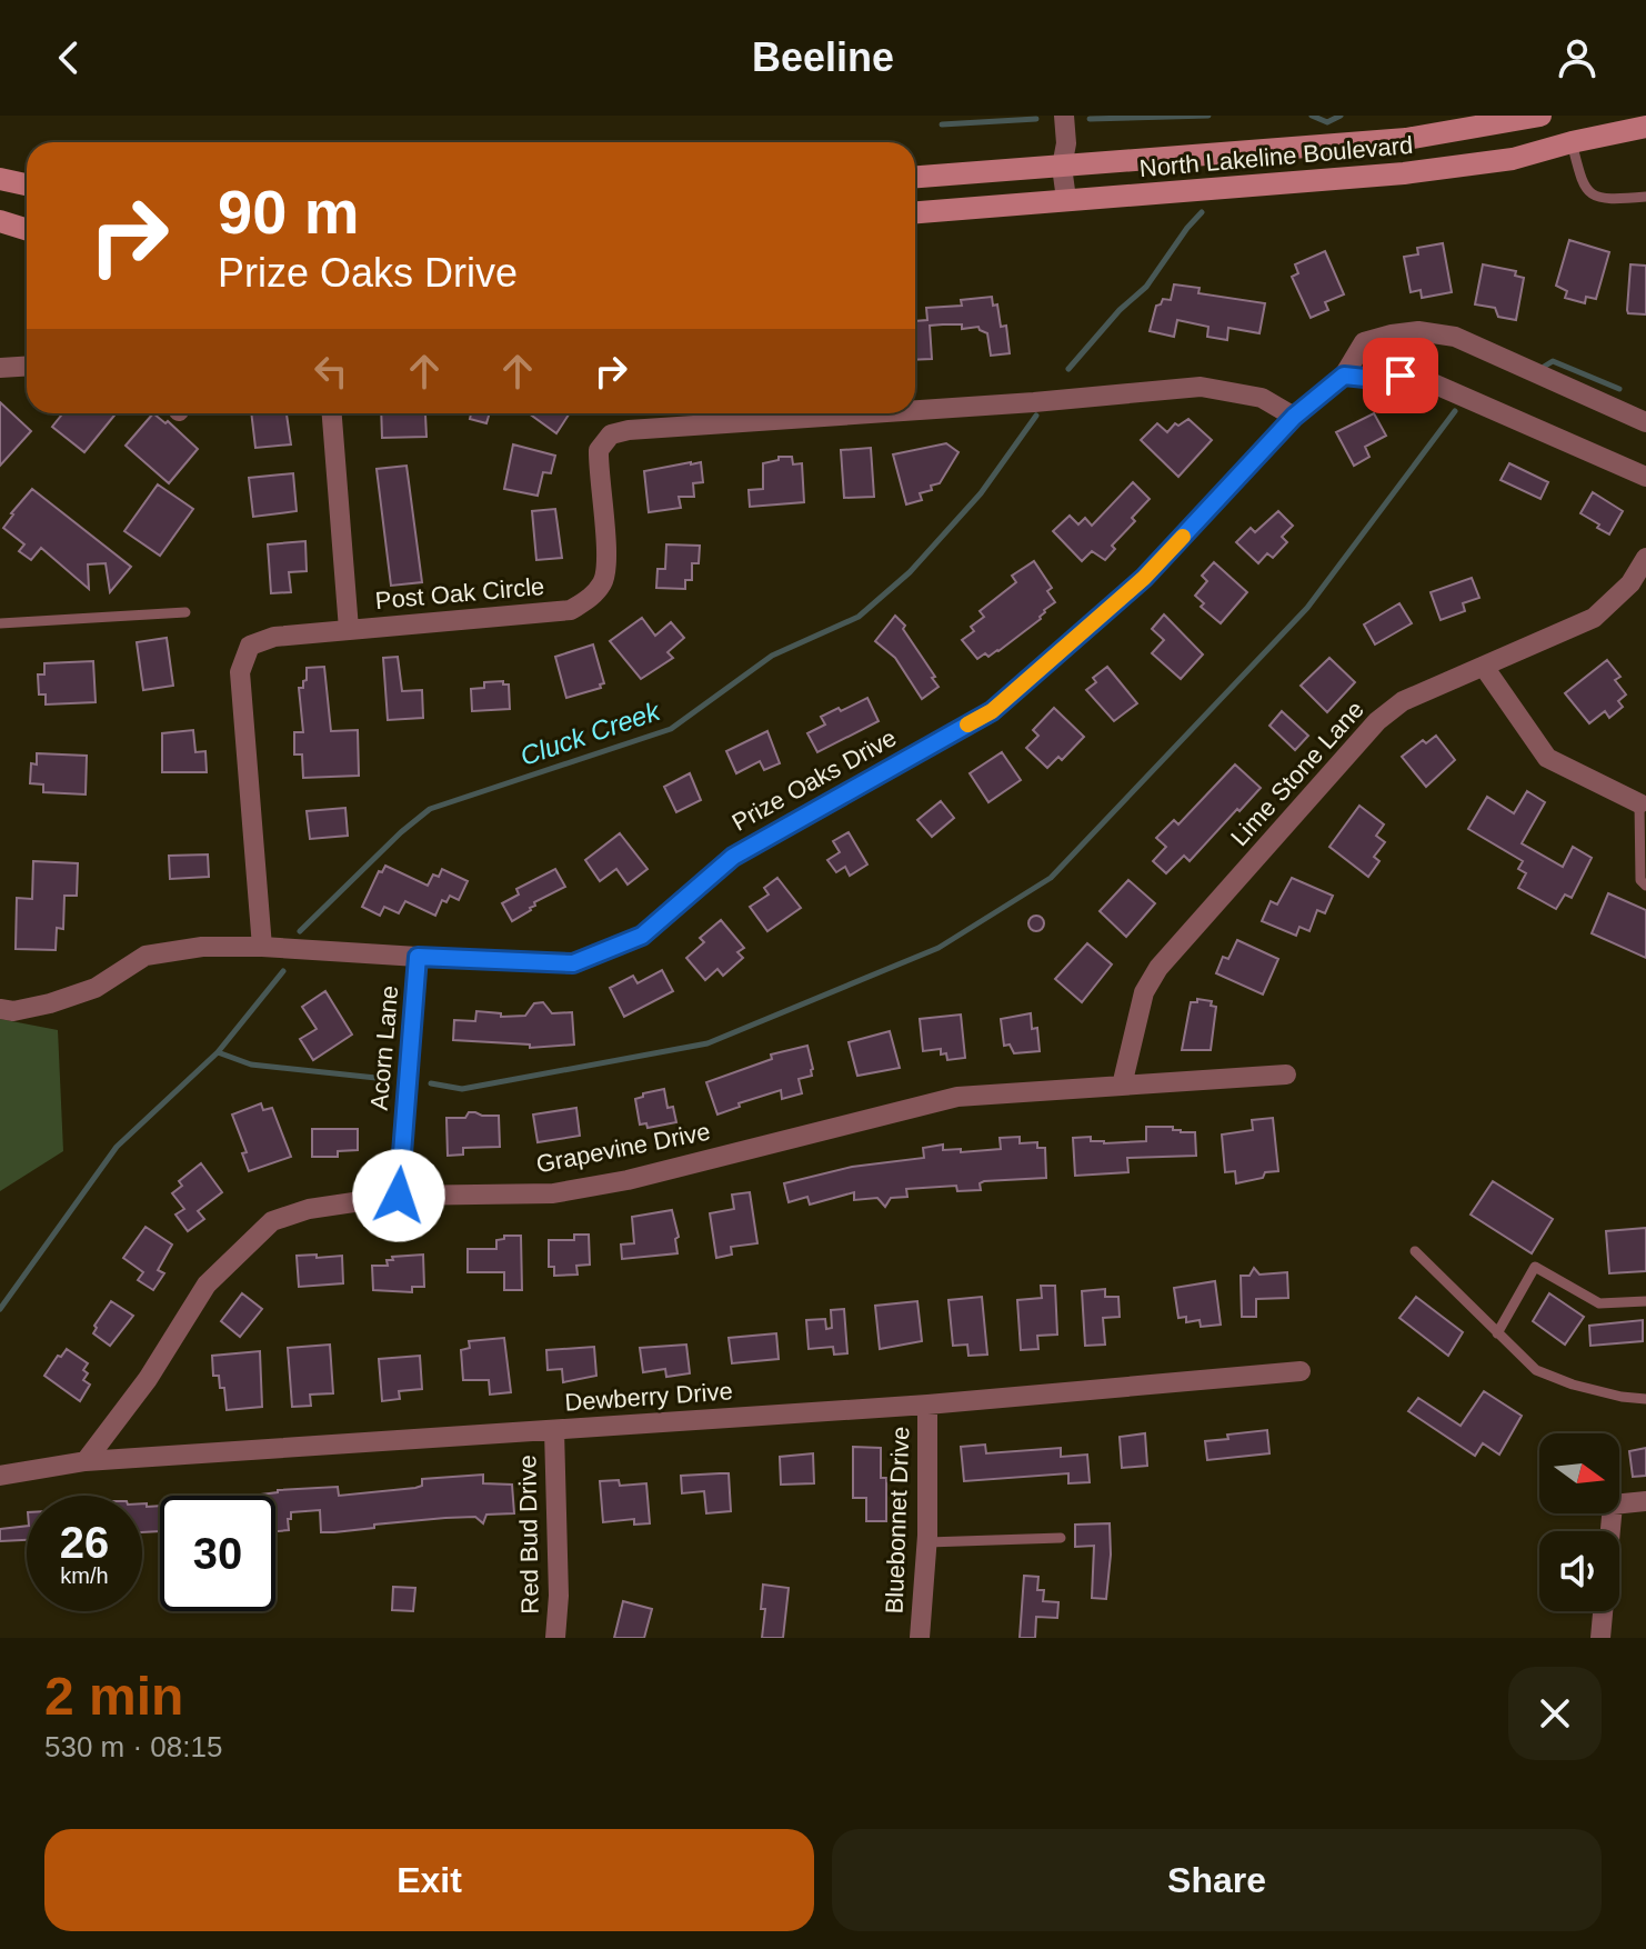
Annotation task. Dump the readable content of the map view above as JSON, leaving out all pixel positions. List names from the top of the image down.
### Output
{
  "streets": {
    "main road": ["North Lakeline Boulevard"],
    "street": [
      "Post Oak Circle",
      "Lime Stone Lane",
      "Prize Oaks Drive",
      "Acorn Lane",
      "Grapevine Drive",
      "Dewberry Drive",
      "Bluebonnet Drive",
      "Red Bud Drive"
    ]
  },
  "crossings": [
    ["Post Oak Circle", "Prize Oaks Drive"],
    ["Lime Stone Lane", "Grapevine Drive"],
    ["Prize Oaks Drive", "Acorn Lane"],
    ["Acorn Lane", "Grapevine Drive"],
    ["Grapevine Drive", "Dewberry Drive"],
    ["Dewberry Drive", "Bluebonnet Drive"],
    ["Dewberry Drive", "Red Bud Drive"]
  ],
  "water": ["Cluck Creek"],
  "north": "right",
  "page": {
    "header": "Beeline",
    "turn": ["90 m", "Prize Oaks Drive"],
    "speed": "26 km/h",
    "limit": "30",
    "heading": ["2 min", "530 m · 08:15"],
    "buttons": ["Exit", "Share"]
  }
}
